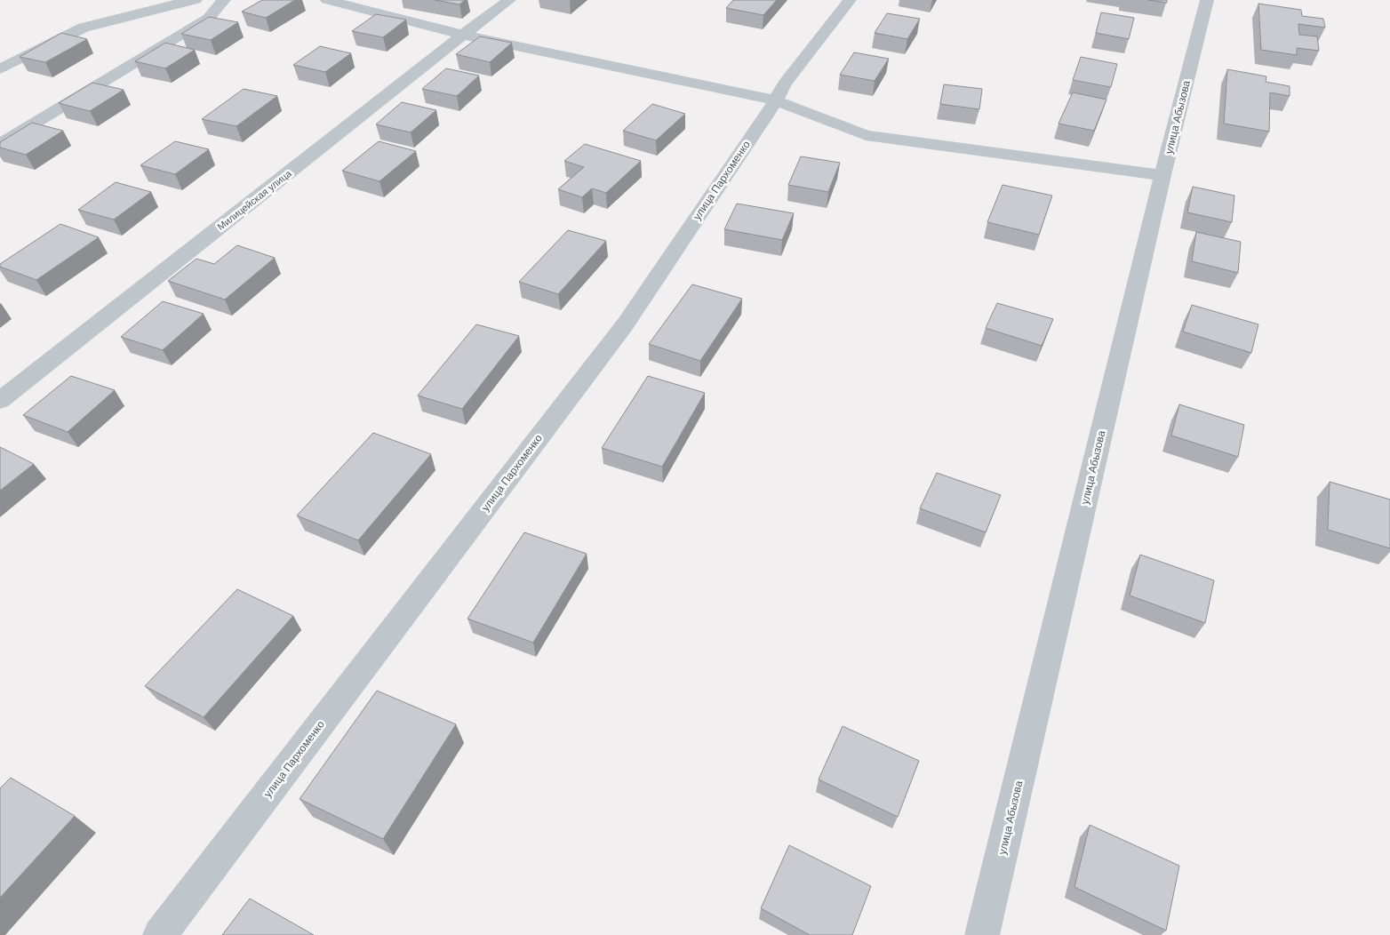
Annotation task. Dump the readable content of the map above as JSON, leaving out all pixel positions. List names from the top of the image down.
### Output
{
  "streets": {
    "lane": ["улица Абызова", "улица Пархоменко", "Милицейская улица"]
  }
}
